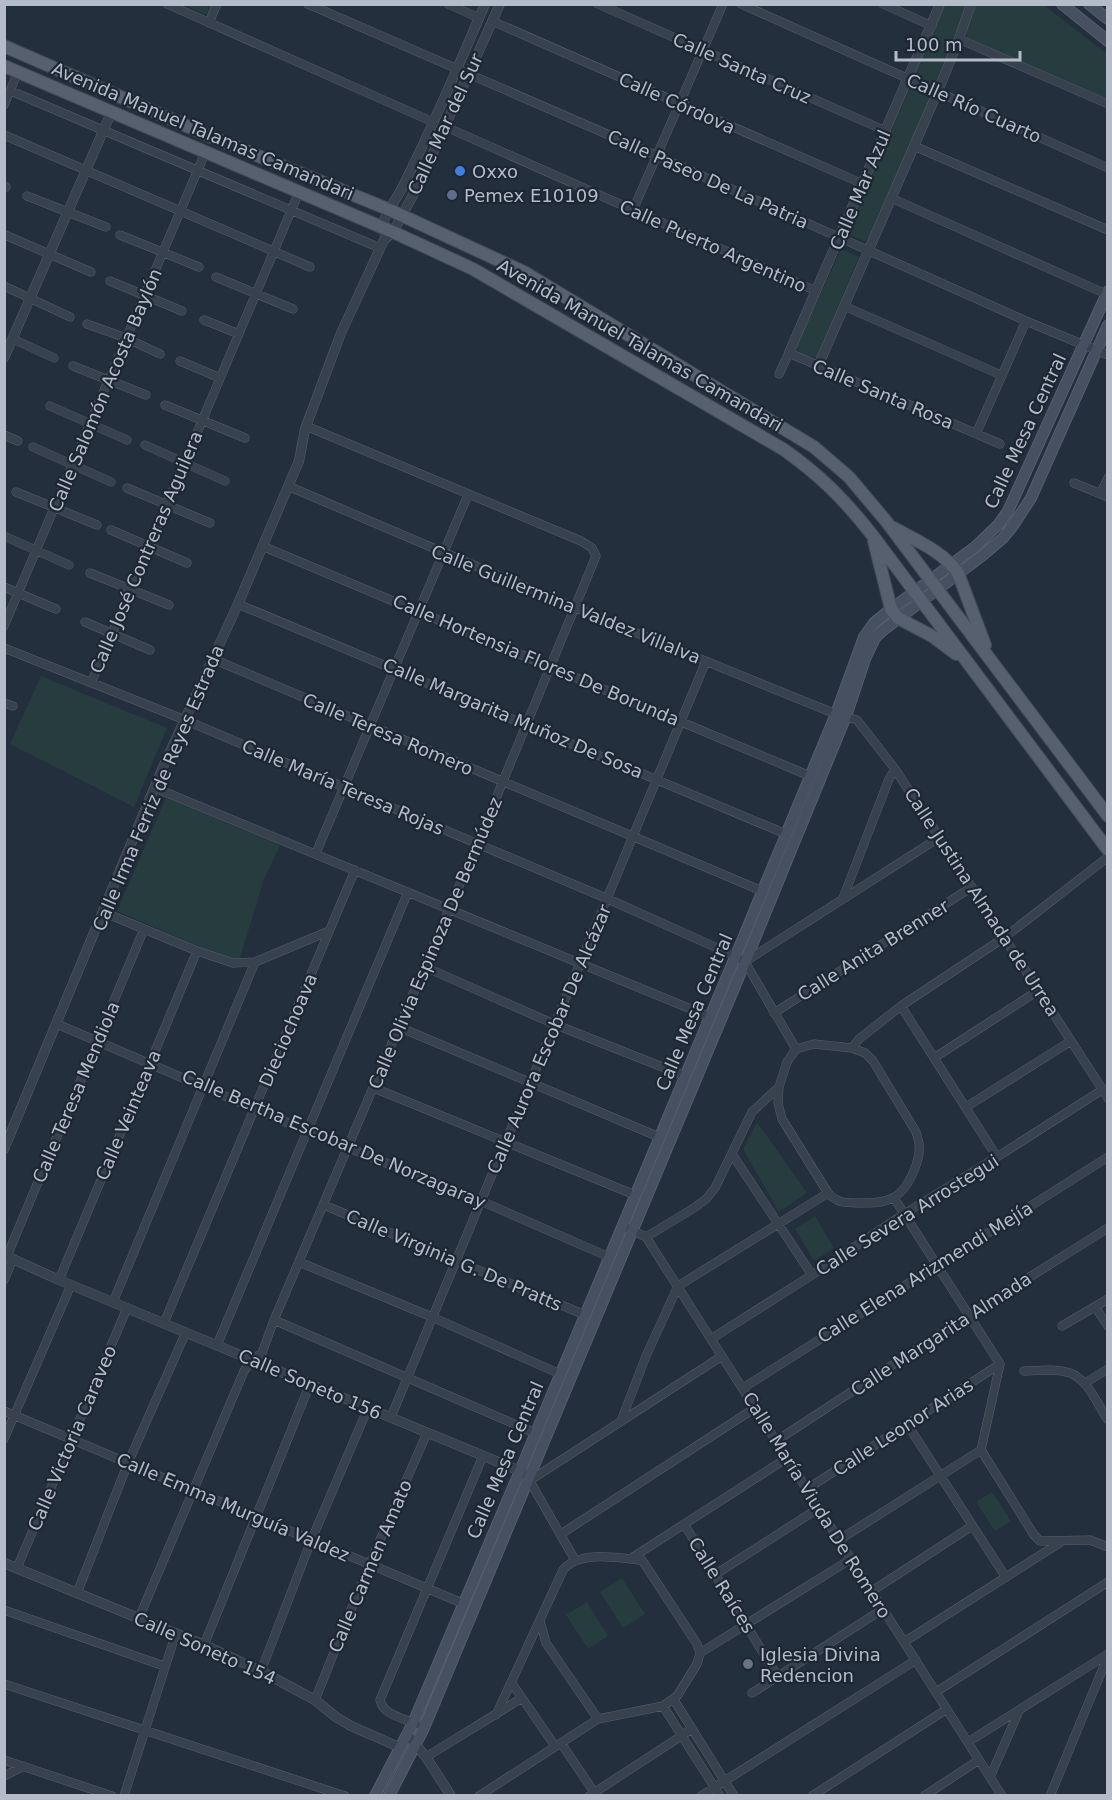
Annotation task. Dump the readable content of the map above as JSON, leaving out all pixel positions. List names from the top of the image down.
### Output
{
  "streets": {
    "main road": ["Avenida Manuel Talamas Camandari", "Calle Mesa Central"],
    "street": [
      "Calle Santa Cruz",
      "Calle Córdova",
      "Calle Río Cuarto",
      "Calle Mar del Sur",
      "Calle Paseo De La Patria",
      "Calle Mar Azul",
      "Calle Puerto Argentino",
      "Calle Salomón Acosta Baylón",
      "Calle Santa Rosa",
      "Calle José Contreras Aguilera",
      "Calle Guillermina Valdez Villalva",
      "Calle Hortensia Flores De Borunda",
      "Calle Margarita Muñoz De Sosa",
      "Calle Teresa Romero",
      "Calle María Teresa Rojas",
      "Calle Irma Ferriz de Reyes Estrada",
      "Calle Justina Almada de Urrea",
      "Calle Olivia Espinoza De Bermúdez",
      "Calle Anita Brenner",
      "Dieciochoava",
      "Calle Aurora Escobar De Alcázar",
      "Calle Teresa Mendiola",
      "Calle Veinteava",
      "Calle Bertha Escobar De Norzagaray",
      "Calle Severa Arrostegui",
      "Calle Virginia G. De Pratts",
      "Calle Elena Arizmendi Mejía",
      "Calle Margarita Almada",
      "Calle Soneto 156",
      "Calle Leonor Arias",
      "Calle Victoria Caraveo",
      "Calle María Viuda De Romero",
      "Calle Emma Murguía Valdez",
      "Calle Carmen Amato",
      "Calle Raíces",
      "Calle Soneto 154"
    ]
  },
  "crossings": [
    ["Calle Santa Cruz", "Calle Mar Azul"],
    ["Calle Córdova", "Calle Mar del Sur"],
    ["Calle Córdova", "Calle Mar Azul"],
    ["Calle Río Cuarto", "Calle Mar Azul"],
    ["Calle Mar del Sur", "Avenida Manuel Talamas Camandari"],
    ["Calle Mar del Sur", "Calle Paseo De La Patria"],
    ["Calle Mar del Sur", "Calle Puerto Argentino"],
    ["Calle Mar del Sur", "Calle Irma Ferriz de Reyes Estrada"],
    ["Calle Mar del Sur", "Calle Olivia Espinoza De Bermúdez"],
    ["Avenida Manuel Talamas Camandari", "Calle Salomón Acosta Baylón"],
    ["Avenida Manuel Talamas Camandari", "Calle Mesa Central"],
    ["Avenida Manuel Talamas Camandari", "Calle José Contreras Aguilera"],
    ["Calle Paseo De La Patria", "Calle Mar Azul"],
    ["Calle Paseo De La Patria", "Calle Santa Rosa"],
    ["Calle Paseo De La Patria", "Calle Mesa Central"],
    ["Calle Mar Azul", "Calle Puerto Argentino"],
    ["Calle Mar Azul", "Calle Santa Rosa"],
    ["Calle Mesa Central", "Calle Guillermina Valdez Villalva"],
    ["Calle Mesa Central", "Calle Hortensia Flores De Borunda"],
    ["Calle Mesa Central", "Calle Margarita Muñoz De Sosa"],
    ["Calle Mesa Central", "Calle Teresa Romero"],
    ["Calle Mesa Central", "Calle María Teresa Rojas"],
    ["Calle Mesa Central", "Calle Justina Almada de Urrea"],
    ["Calle Mesa Central", "Calle Bertha Escobar De Norzagaray"],
    ["Calle Mesa Central", "Calle Virginia G. De Pratts"],
    ["Calle Mesa Central", "Calle Soneto 156"],
    ["Calle Mesa Central", "Calle Emma Murguía Valdez"],
    ["Calle Mesa Central", "Calle Soneto 154"],
    ["Calle José Contreras Aguilera", "Calle María Teresa Rojas"],
    ["Calle Guillermina Valdez Villalva", "Calle Irma Ferriz de Reyes Estrada"],
    ["Calle Guillermina Valdez Villalva", "Calle Justina Almada de Urrea"],
    ["Calle Guillermina Valdez Villalva", "Calle Olivia Espinoza De Bermúdez"],
    ["Calle Guillermina Valdez Villalva", "Calle Aurora Escobar De Alcázar"],
    ["Calle Hortensia Flores De Borunda", "Calle Irma Ferriz de Reyes Estrada"],
    ["Calle Hortensia Flores De Borunda", "Calle Olivia Espinoza De Bermúdez"],
    ["Calle Hortensia Flores De Borunda", "Calle Aurora Escobar De Alcázar"],
    ["Calle Margarita Muñoz De Sosa", "Calle Irma Ferriz de Reyes Estrada"],
    ["Calle Margarita Muñoz De Sosa", "Calle Olivia Espinoza De Bermúdez"],
    ["Calle Margarita Muñoz De Sosa", "Calle Aurora Escobar De Alcázar"],
    ["Calle Teresa Romero", "Calle Irma Ferriz de Reyes Estrada"],
    ["Calle Teresa Romero", "Calle Olivia Espinoza De Bermúdez"],
    ["Calle Teresa Romero", "Calle Aurora Escobar De Alcázar"],
    ["Calle María Teresa Rojas", "Calle Irma Ferriz de Reyes Estrada"],
    ["Calle María Teresa Rojas", "Calle Olivia Espinoza De Bermúdez"],
    ["Calle María Teresa Rojas", "Calle Aurora Escobar De Alcázar"],
    ["Calle Irma Ferriz de Reyes Estrada", "Calle Olivia Espinoza De Bermúdez"],
    ["Calle Irma Ferriz de Reyes Estrada", "Dieciochoava"],
    ["Calle Irma Ferriz de Reyes Estrada", "Calle Teresa Mendiola"],
    ["Calle Irma Ferriz de Reyes Estrada", "Calle Veinteava"],
    ["Calle Irma Ferriz de Reyes Estrada", "Calle Bertha Escobar De Norzagaray"],
    ["Calle Justina Almada de Urrea", "Calle Anita Brenner"],
    ["Calle Justina Almada de Urrea", "Calle Severa Arrostegui"],
    ["Calle Olivia Espinoza De Bermúdez", "Calle Bertha Escobar De Norzagaray"],
    ["Calle Olivia Espinoza De Bermúdez", "Calle Virginia G. De Pratts"],
    ["Calle Olivia Espinoza De Bermúdez", "Calle Soneto 156"],
    ["Calle Olivia Espinoza De Bermúdez", "Calle Emma Murguía Valdez"],
    ["Calle Olivia Espinoza De Bermúdez", "Calle Soneto 154"],
    ["Dieciochoava", "Calle Bertha Escobar De Norzagaray"],
    ["Dieciochoava", "Calle Soneto 156"],
    ["Calle Aurora Escobar De Alcázar", "Calle Bertha Escobar De Norzagaray"],
    ["Calle Aurora Escobar De Alcázar", "Calle Virginia G. De Pratts"],
    ["Calle Aurora Escobar De Alcázar", "Calle Soneto 156"],
    ["Calle Teresa Mendiola", "Calle Bertha Escobar De Norzagaray"],
    ["Calle Teresa Mendiola", "Calle Soneto 156"],
    ["Calle Veinteava", "Calle Bertha Escobar De Norzagaray"],
    ["Calle Veinteava", "Calle Soneto 156"],
    ["Calle Severa Arrostegui", "Calle María Viuda De Romero"],
    ["Calle Elena Arizmendi Mejía", "Calle María Viuda De Romero"],
    ["Calle Margarita Almada", "Calle María Viuda De Romero"],
    ["Calle Soneto 156", "Calle Victoria Caraveo"],
    ["Calle Soneto 156", "Calle Carmen Amato"],
    ["Calle Leonor Arias", "Calle María Viuda De Romero"],
    ["Calle Victoria Caraveo", "Calle Emma Murguía Valdez"],
    ["Calle Victoria Caraveo", "Calle Soneto 154"],
    ["Calle Emma Murguía Valdez", "Calle Carmen Amato"],
    ["Calle Carmen Amato", "Calle Soneto 154"]
  ],
  "places": ["Oxxo", "Pemex E10109", "Iglesia Divina Redencion"],
  "scale_bar": "100 m"
}
